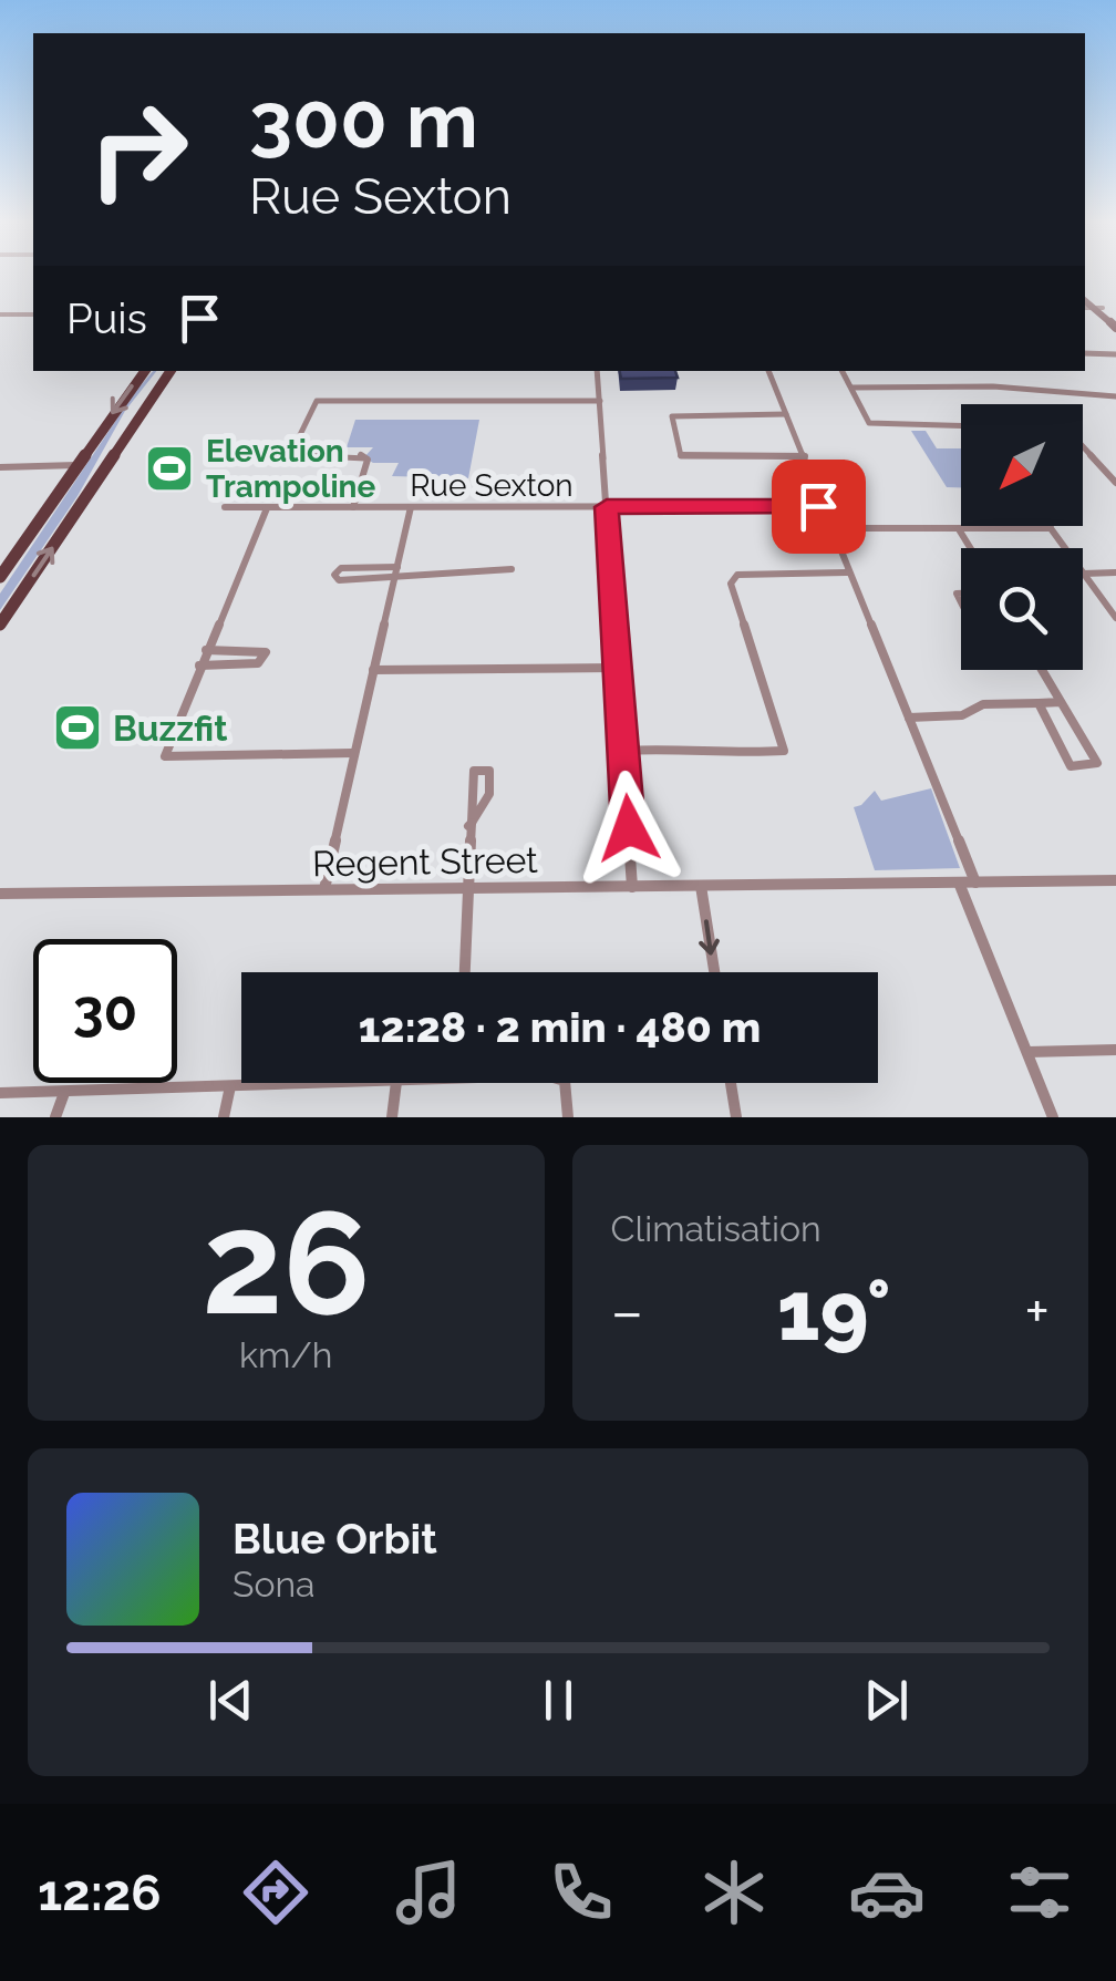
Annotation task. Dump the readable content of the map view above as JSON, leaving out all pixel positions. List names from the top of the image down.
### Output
{
  "streets": {
    "street": ["Rue Sexton", "Regent Street"]
  },
  "places": {
    "sports": ["Elevation Trampoline", "Buzzfit"]
  },
  "north": "bottom left",
  "page": {
    "turn": ["300 m", "Rue Sexton"],
    "then": "Puis",
    "limit": "30",
    "trip": "12:28 · 2 min · 480 m",
    "tile": [
      ["26", "km/h"],
      "Climatisation"
    ],
    "heat": ["−", "19°", "+"],
    "song": ["Blue Orbit", "Sona"],
    "tabs": "12:26"
  }
}
